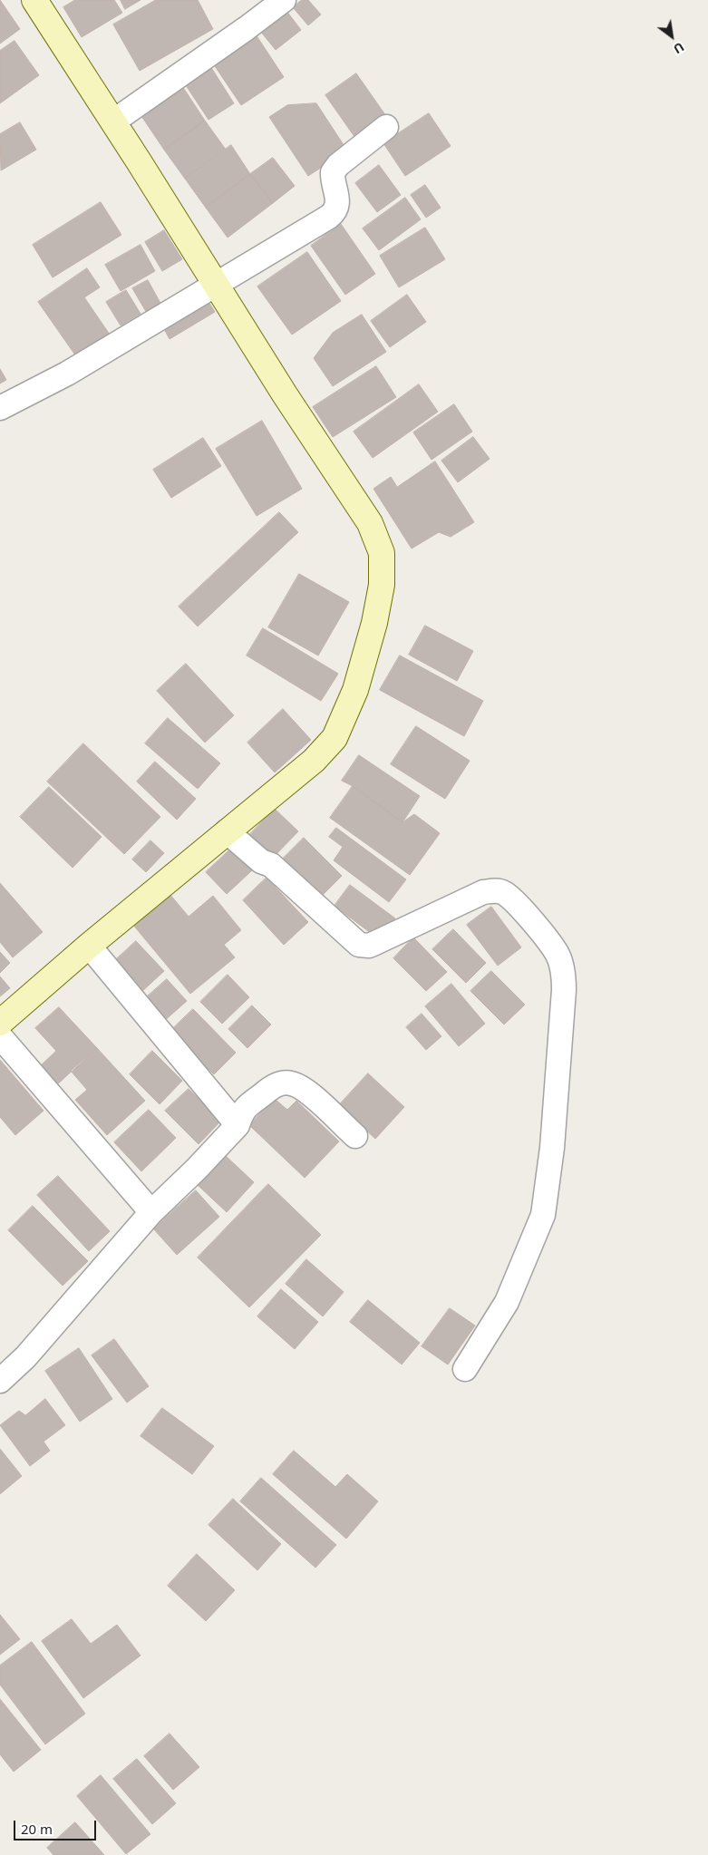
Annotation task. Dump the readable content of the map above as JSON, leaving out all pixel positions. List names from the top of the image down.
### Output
{
  "scale_bar": "20 m",
  "north": "bottom right"
}
